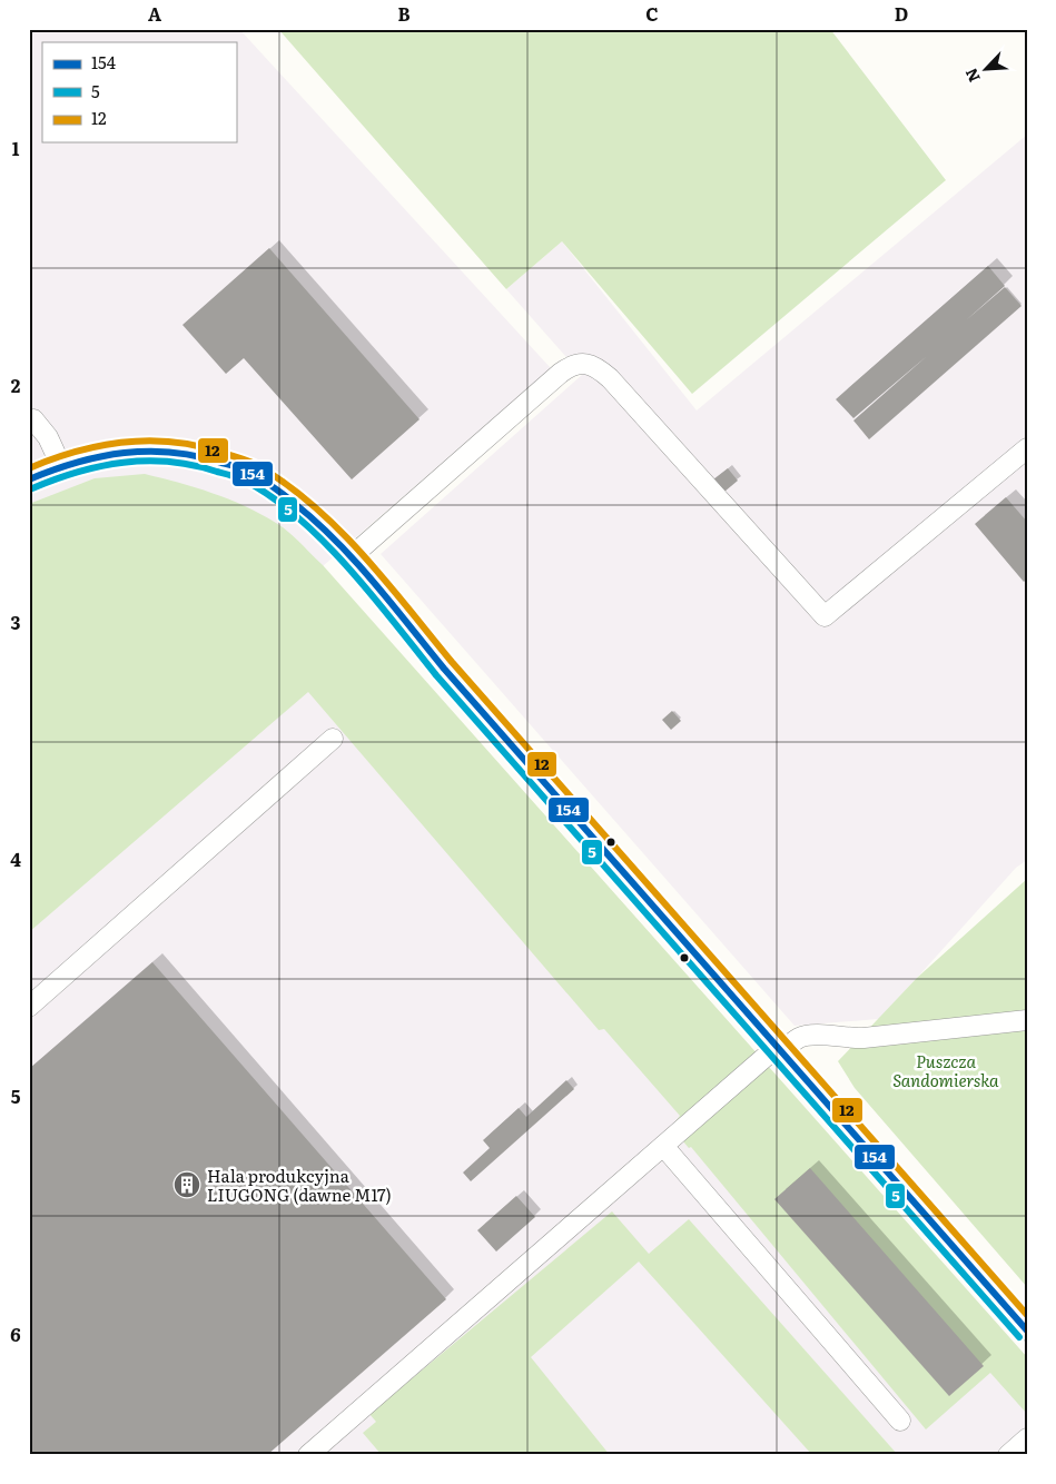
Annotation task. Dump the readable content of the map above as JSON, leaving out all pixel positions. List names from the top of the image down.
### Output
{
  "parks": ["Puszcza Sandomierska"],
  "places": {
    "building": ["Hala produkcyjna LIUGONG (dawne M17)"]
  },
  "lines": ["transit line 12", "transit line 154", "transit line 5"],
  "legend": ["154", "5", "12"],
  "north": "bottom left",
  "grid": {
    "columns": [
      "A",
      "B",
      "C",
      "D"
    ],
    "rows": [
      "1",
      "2",
      "3",
      "4",
      "5",
      "6"
    ]
  }
}
